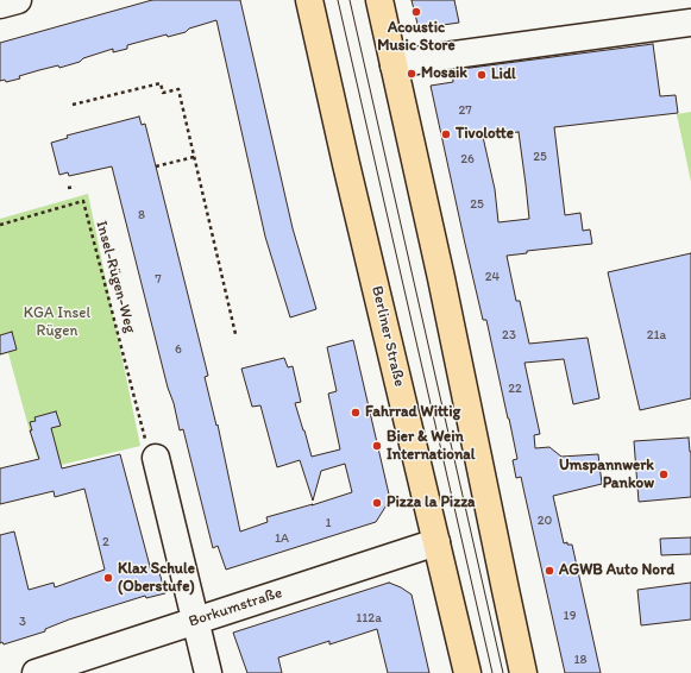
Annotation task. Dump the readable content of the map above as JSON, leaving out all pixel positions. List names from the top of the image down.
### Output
{
  "streets": {
    "main road": ["Berliner Straße"],
    "street": ["Borkumstraße"],
    "path": ["Insel-Rügen-Weg"]
  },
  "crossings": [
    ["Berliner Straße", "Borkumstraße"]
  ],
  "parks": ["KGA Insel Rügen"],
  "places": [
    "Acoustic Music Store",
    "Mosaik",
    "Lidl",
    "Tivolotte",
    "Fahrrad Wittig",
    "Bier & Wein International",
    "Umspannwerk Pankow",
    "Pizza la Pizza",
    "AGWB Auto Nord",
    "Klax Schule (Oberstufe)"
  ],
  "house_numbers": [
    "27",
    "25",
    "26",
    "25",
    "8",
    "24",
    "7",
    "23",
    "21a",
    "6",
    "22",
    "20",
    "1",
    "1A",
    "2",
    "19",
    "112a",
    "3",
    "18"
  ]
}
